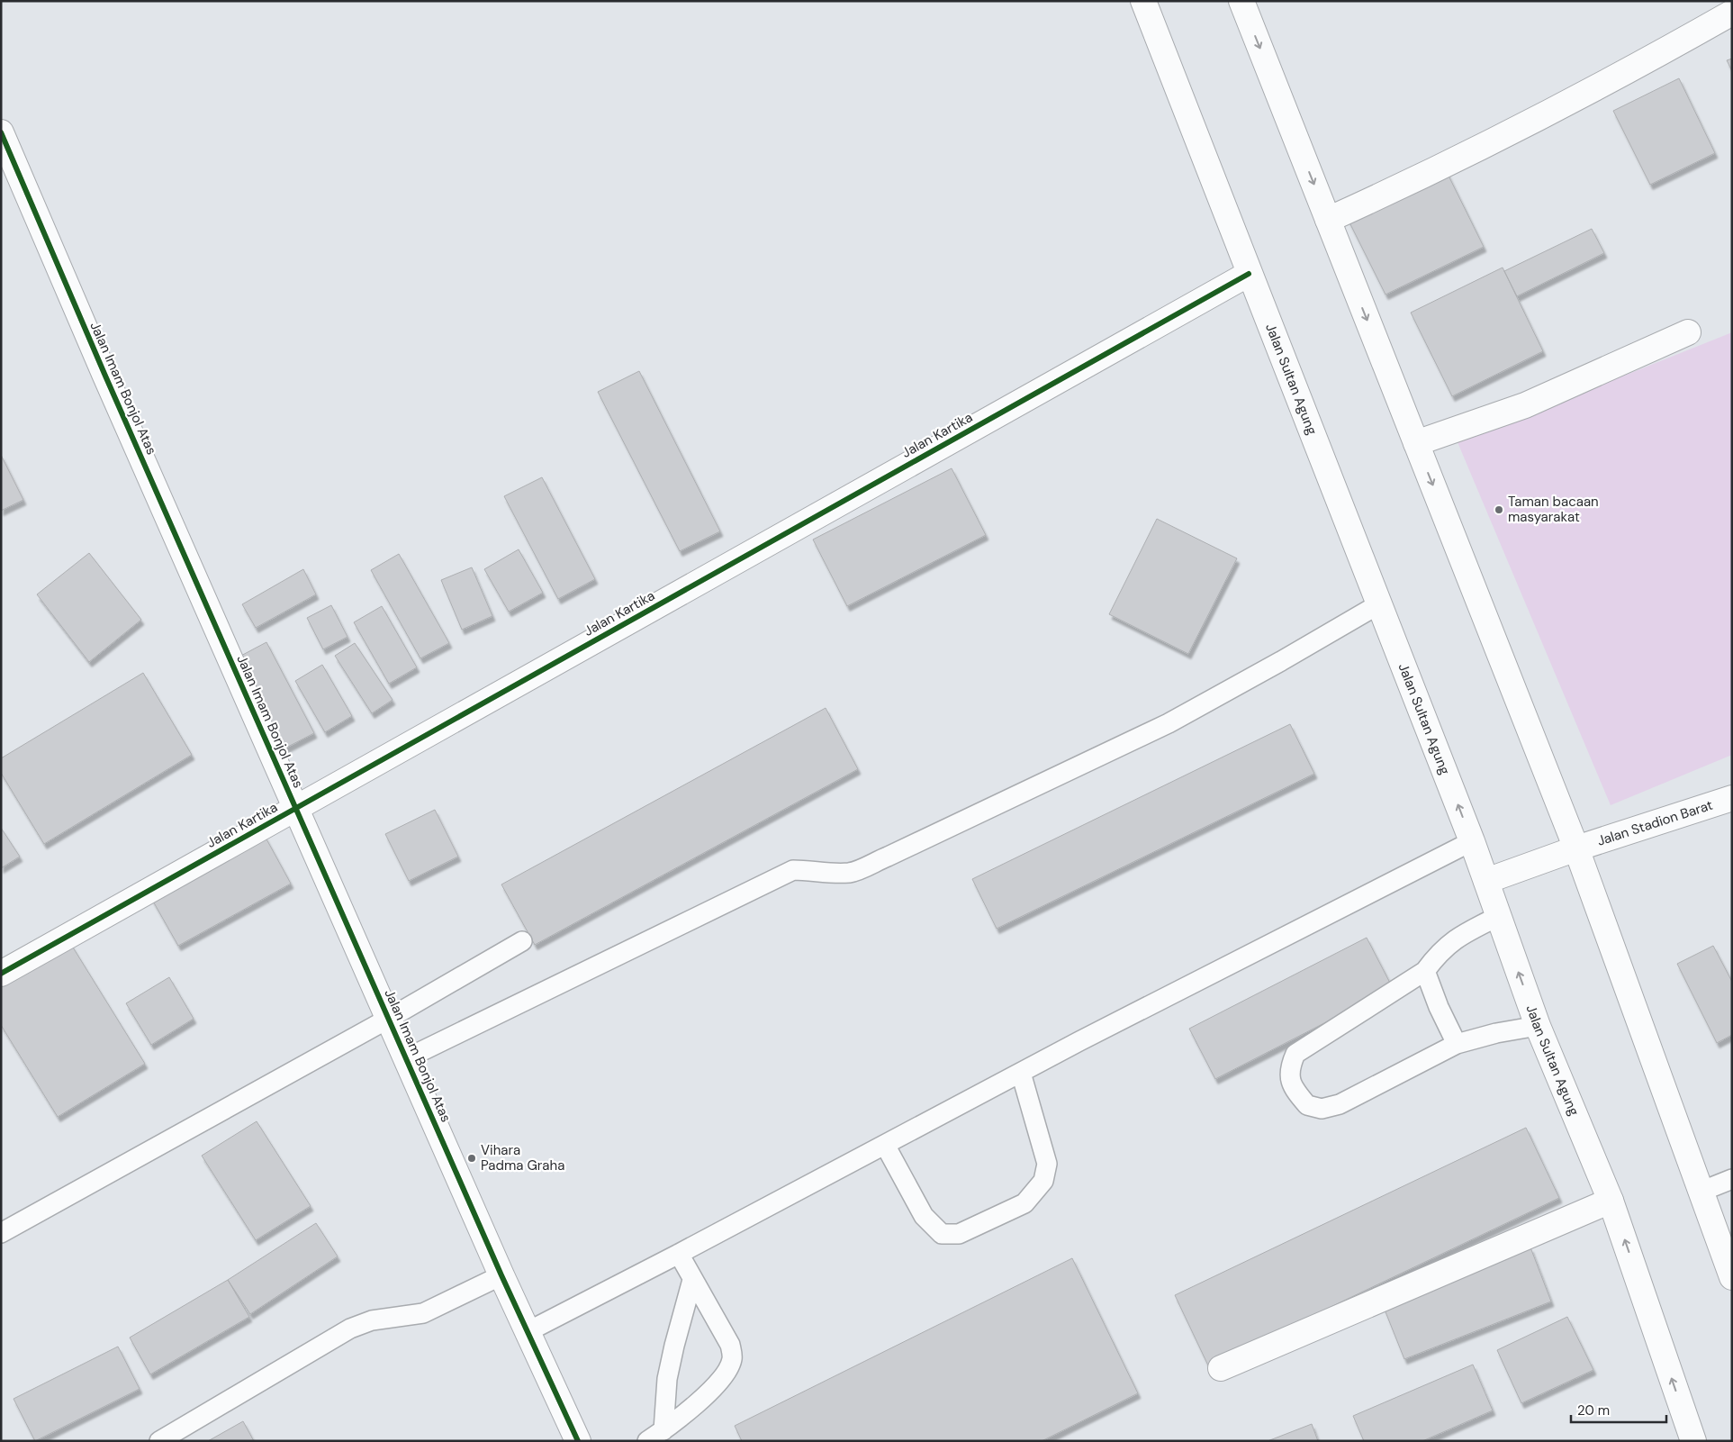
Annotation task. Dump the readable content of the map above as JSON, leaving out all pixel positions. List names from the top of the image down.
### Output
{
  "streets": {
    "street": [
      "Jalan Sultan Agung",
      "Jalan Imam Bonjol Atas",
      "Jalan Kartika",
      "Jalan Stadion Barat"
    ]
  },
  "crossings": [
    ["Jalan Sultan Agung", "Jalan Kartika"],
    ["Jalan Sultan Agung", "Jalan Stadion Barat"],
    ["Jalan Imam Bonjol Atas", "Jalan Kartika"]
  ],
  "places": ["Taman bacaan masyarakat", "Vihara Padma Graha"],
  "scale_bar": "20 m"
}
